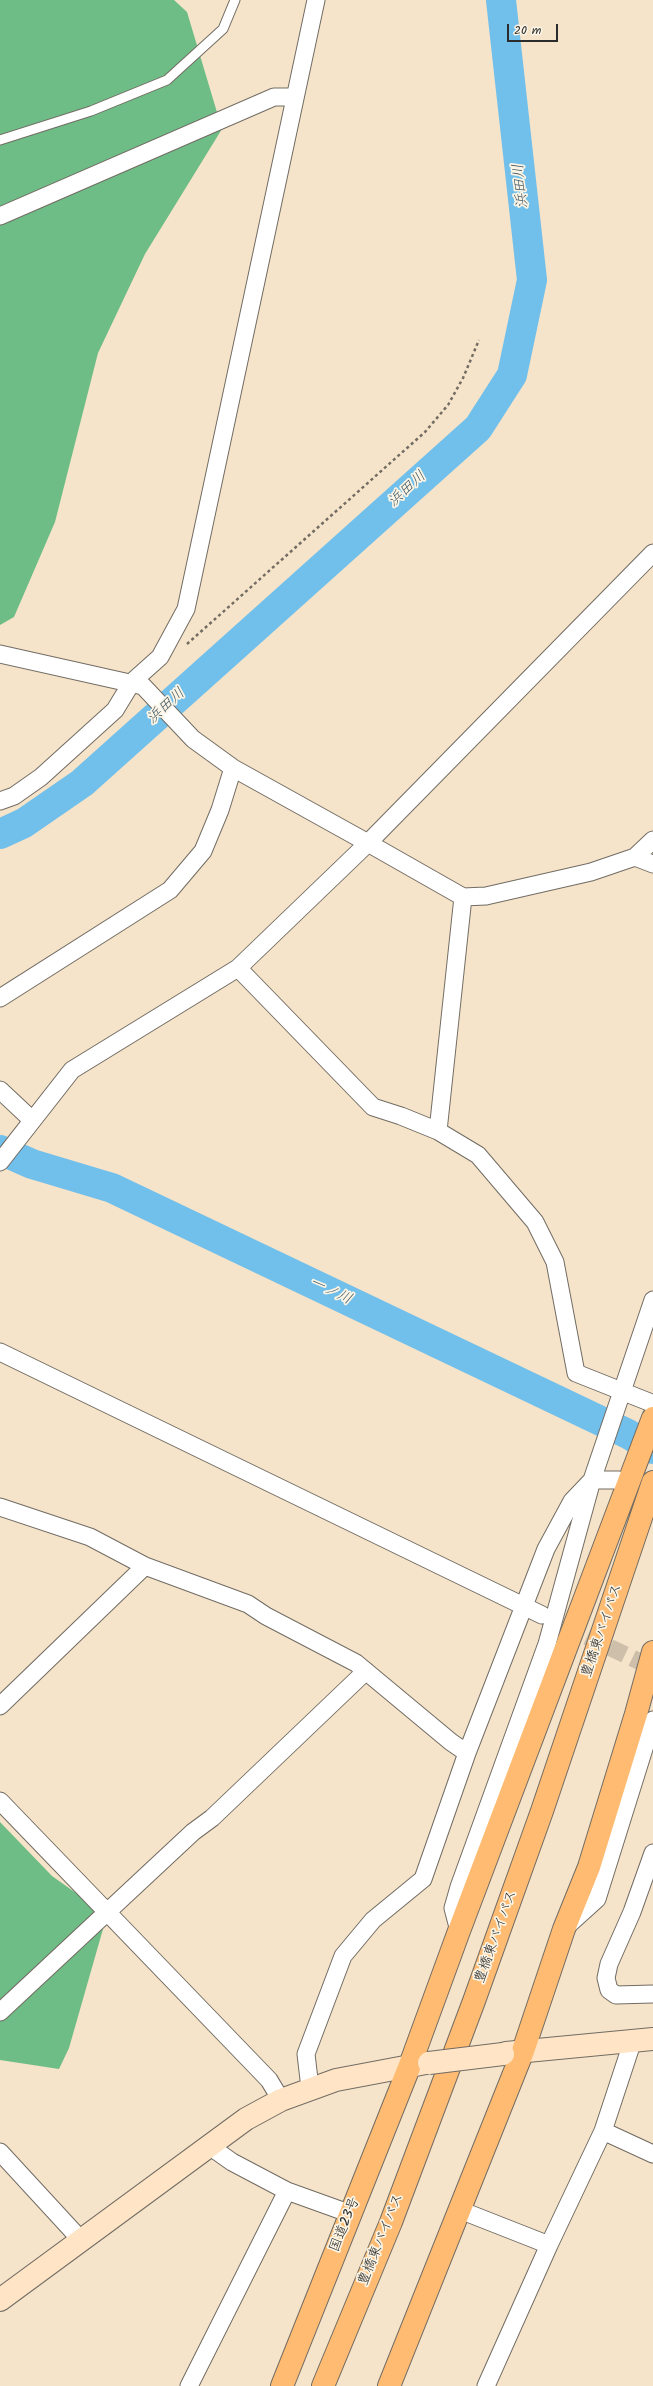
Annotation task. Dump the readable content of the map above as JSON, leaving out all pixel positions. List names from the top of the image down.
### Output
{
  "streets": {
    "highway": ["豊橋東バイパス", "国道23号"]
  },
  "water": ["浜田川", "一ノ川"],
  "scale_bar": "20 m"
}
